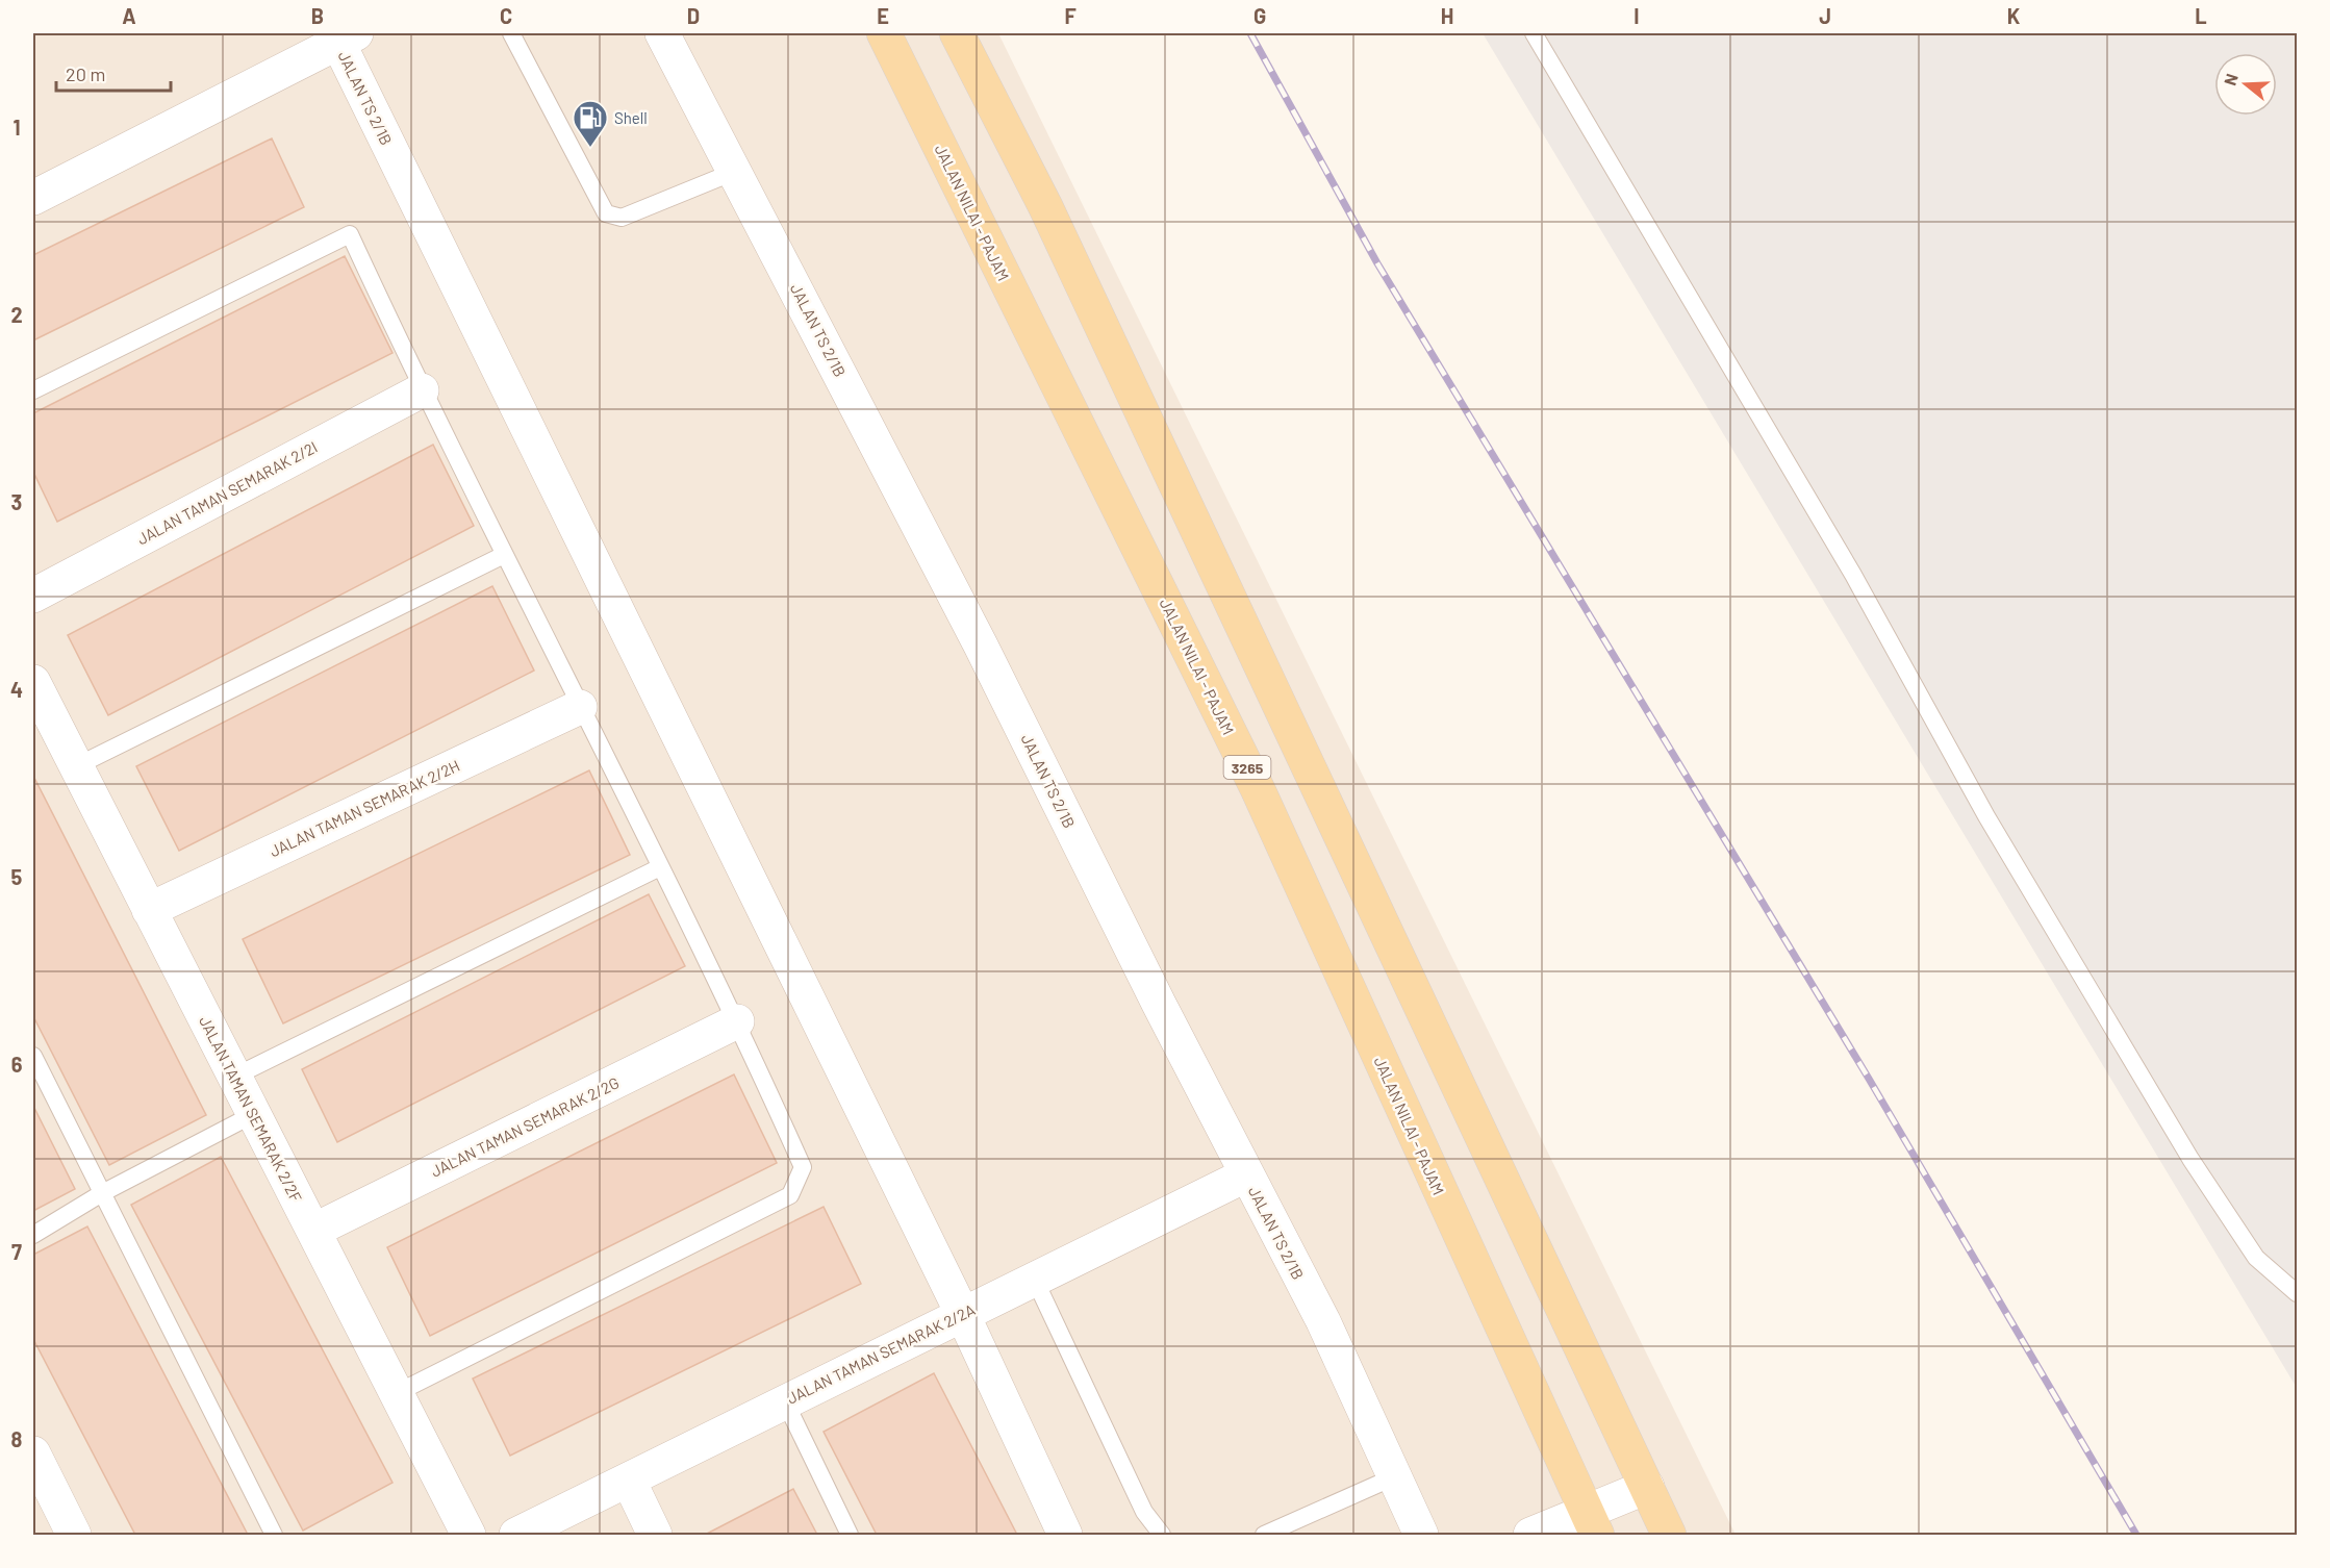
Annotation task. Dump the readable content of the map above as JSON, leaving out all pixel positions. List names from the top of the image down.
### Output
{
  "streets": {
    "main road": ["JALAN NILAI - PAJAM", "3265"],
    "street": [
      "JALAN TS 2/1B",
      "JALAN TAMAN SEMARAK 2/2I",
      "JALAN TAMAN SEMARAK 2/2H",
      "JALAN TAMAN SEMARAK 2/2F",
      "JALAN TAMAN SEMARAK 2/2G",
      "JALAN TAMAN SEMARAK 2/2A"
    ]
  },
  "crossings": [
    ["JALAN TS 2/1B", "JALAN TAMAN SEMARAK 2/2A"],
    ["JALAN TAMAN SEMARAK 2/2H", "JALAN TAMAN SEMARAK 2/2F"],
    ["JALAN TAMAN SEMARAK 2/2F", "JALAN TAMAN SEMARAK 2/2G"]
  ],
  "places": {
    "fuel station": ["Shell"]
  },
  "scale_bar": "20 m",
  "north": "left",
  "grid": {
    "columns": [
      "A",
      "B",
      "C",
      "D",
      "E",
      "F",
      "G",
      "H",
      "I",
      "J",
      "K",
      "L"
    ],
    "rows": [
      "1",
      "2",
      "3",
      "4",
      "5",
      "6",
      "7",
      "8"
    ]
  }
}
